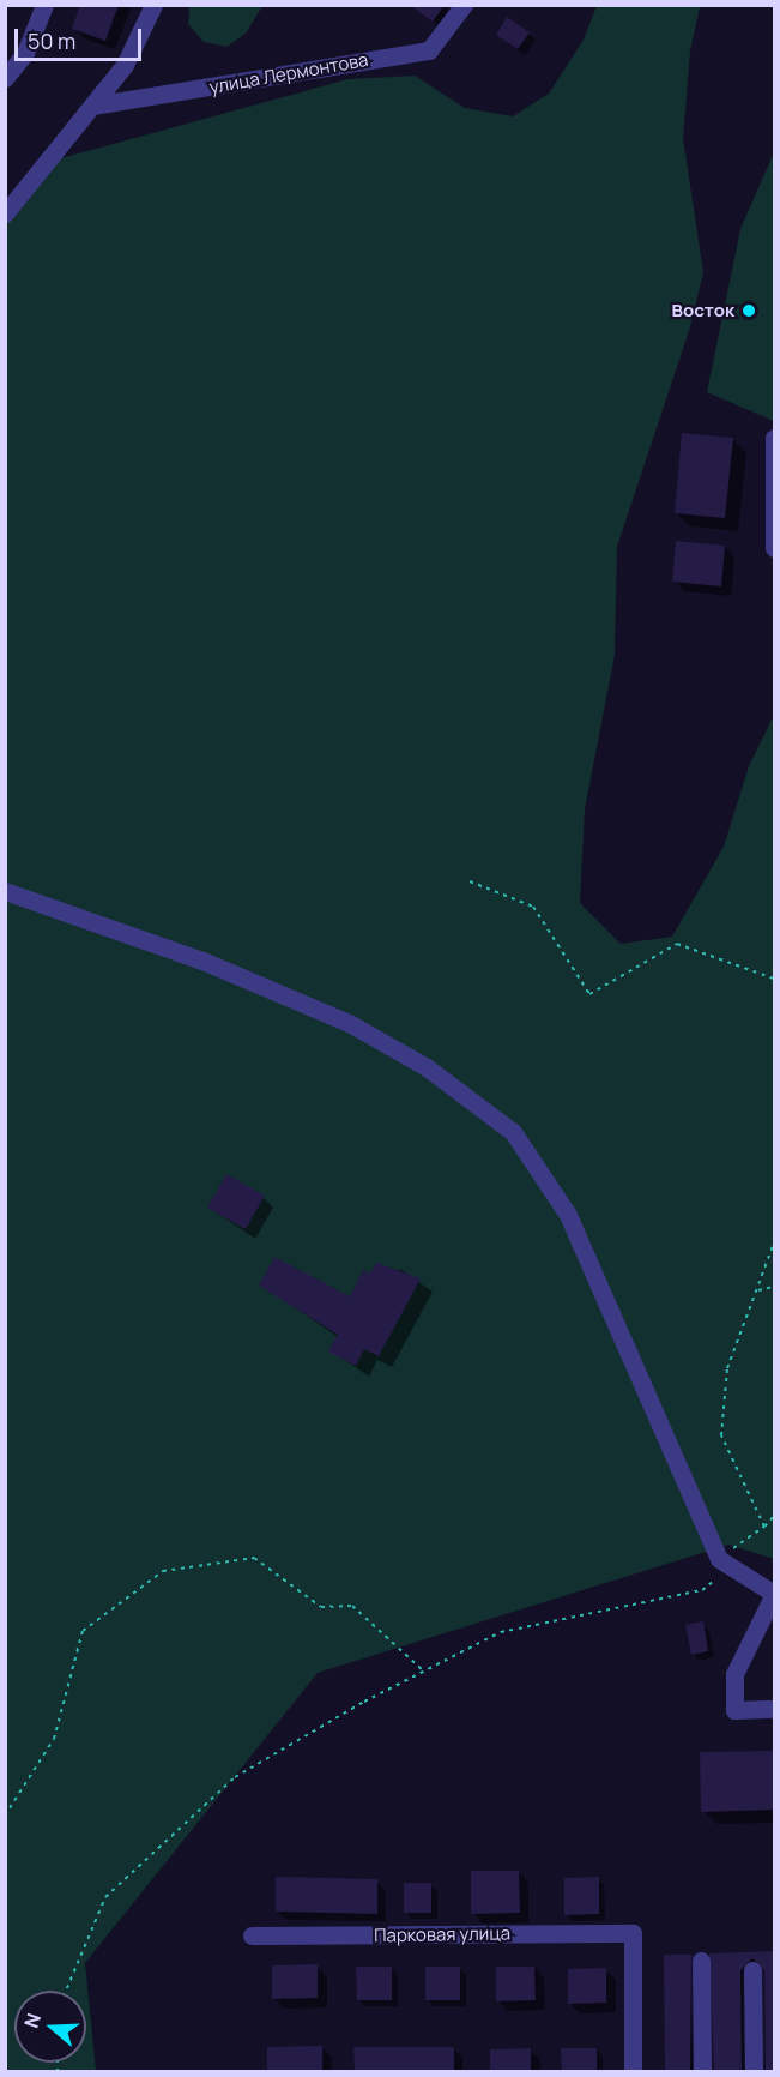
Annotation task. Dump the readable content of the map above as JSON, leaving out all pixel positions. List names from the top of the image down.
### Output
{
  "streets": {
    "street": ["улица Лермонтова", "Парковая улица"]
  },
  "places": ["Восток"],
  "scale_bar": "50 m",
  "north": "left"
}
